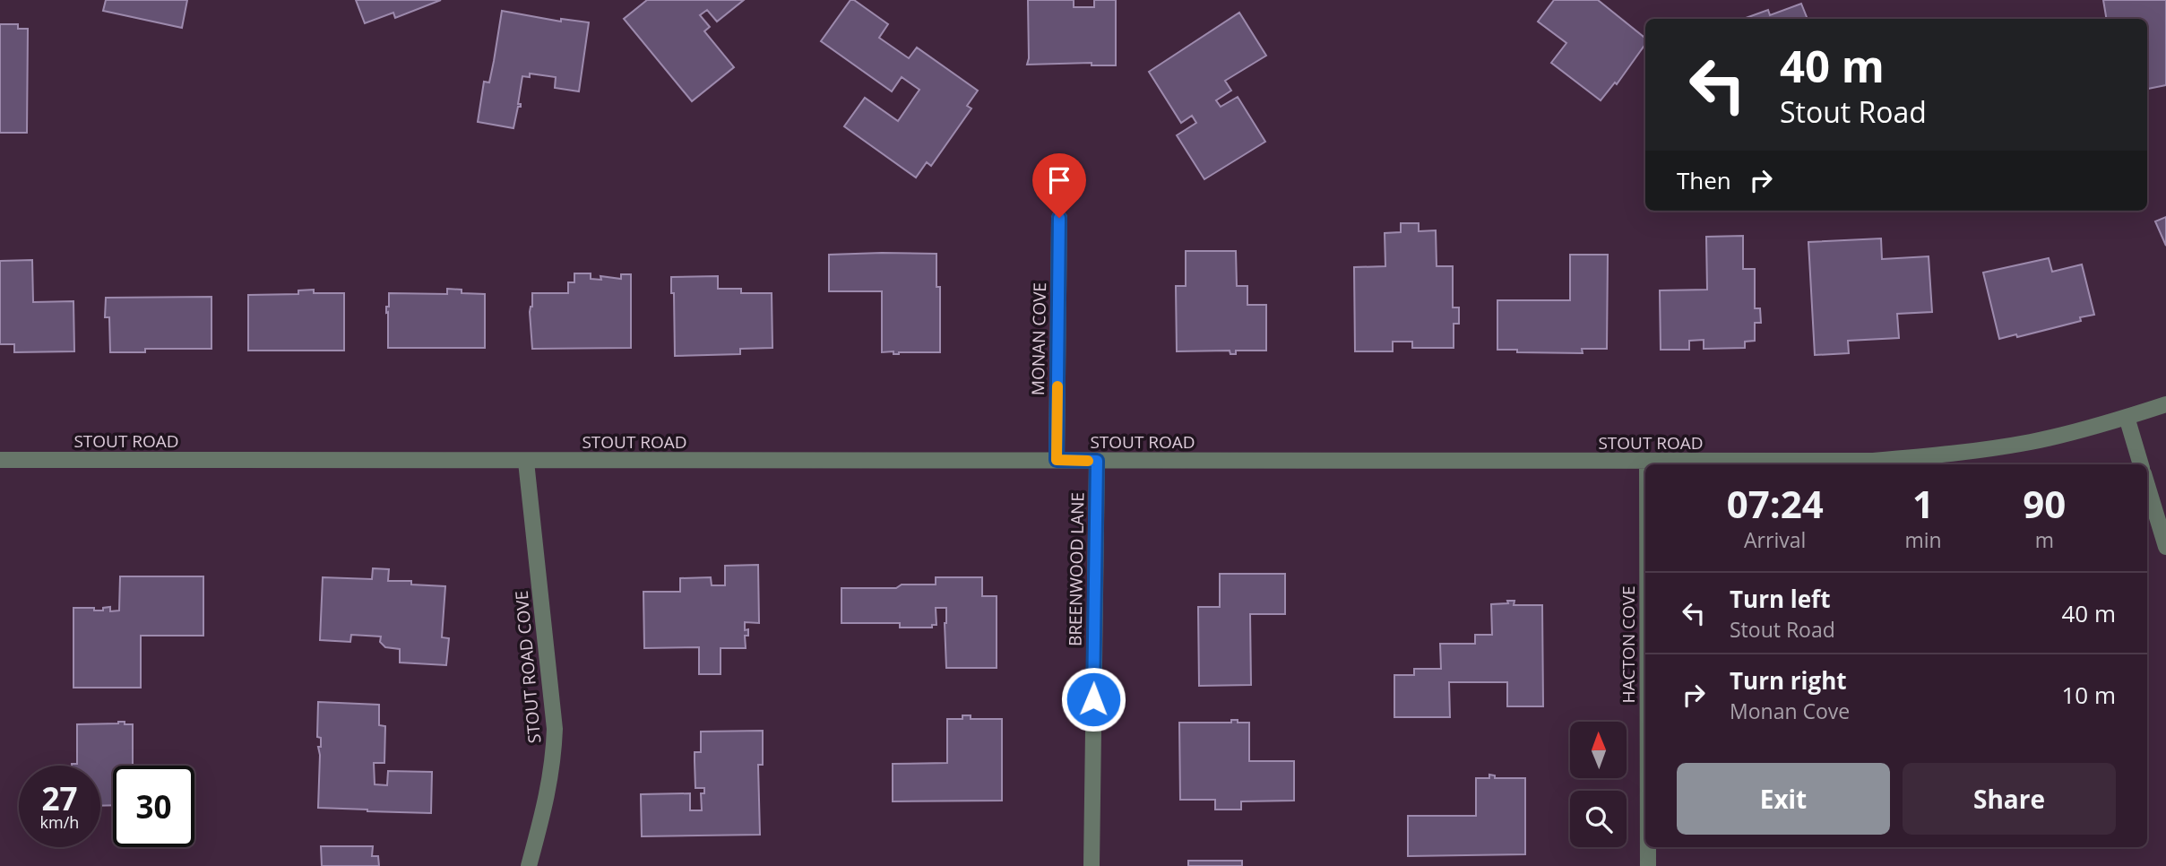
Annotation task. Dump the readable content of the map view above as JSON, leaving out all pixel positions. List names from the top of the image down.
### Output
{
  "streets": {
    "street": [
      "MONAN COVE",
      "STOUT ROAD",
      "BREENWOOD LANE",
      "HACTON COVE",
      "STOUT ROAD COVE"
    ]
  },
  "crossings": [
    ["MONAN COVE", "STOUT ROAD"],
    ["STOUT ROAD", "BREENWOOD LANE"],
    ["STOUT ROAD", "HACTON COVE"],
    ["STOUT ROAD", "STOUT ROAD COVE"]
  ],
  "north": "top",
  "page": {
    "turn": ["40 m", "Stout Road"],
    "then": "Then",
    "eta": [
      "07:24",
      "Arrival",
      "1",
      "min",
      "90",
      "m"
    ],
    "list": [
      {
        "name": "Turn left",
        "note": "Stout Road",
        "value": "40 m"
      },
      {
        "name": "Turn right",
        "note": "Monan Cove",
        "value": "10 m"
      }
    ],
    "buttons": ["Exit", "Share"],
    "speed": "27 km/h",
    "limit": "30"
  }
}
